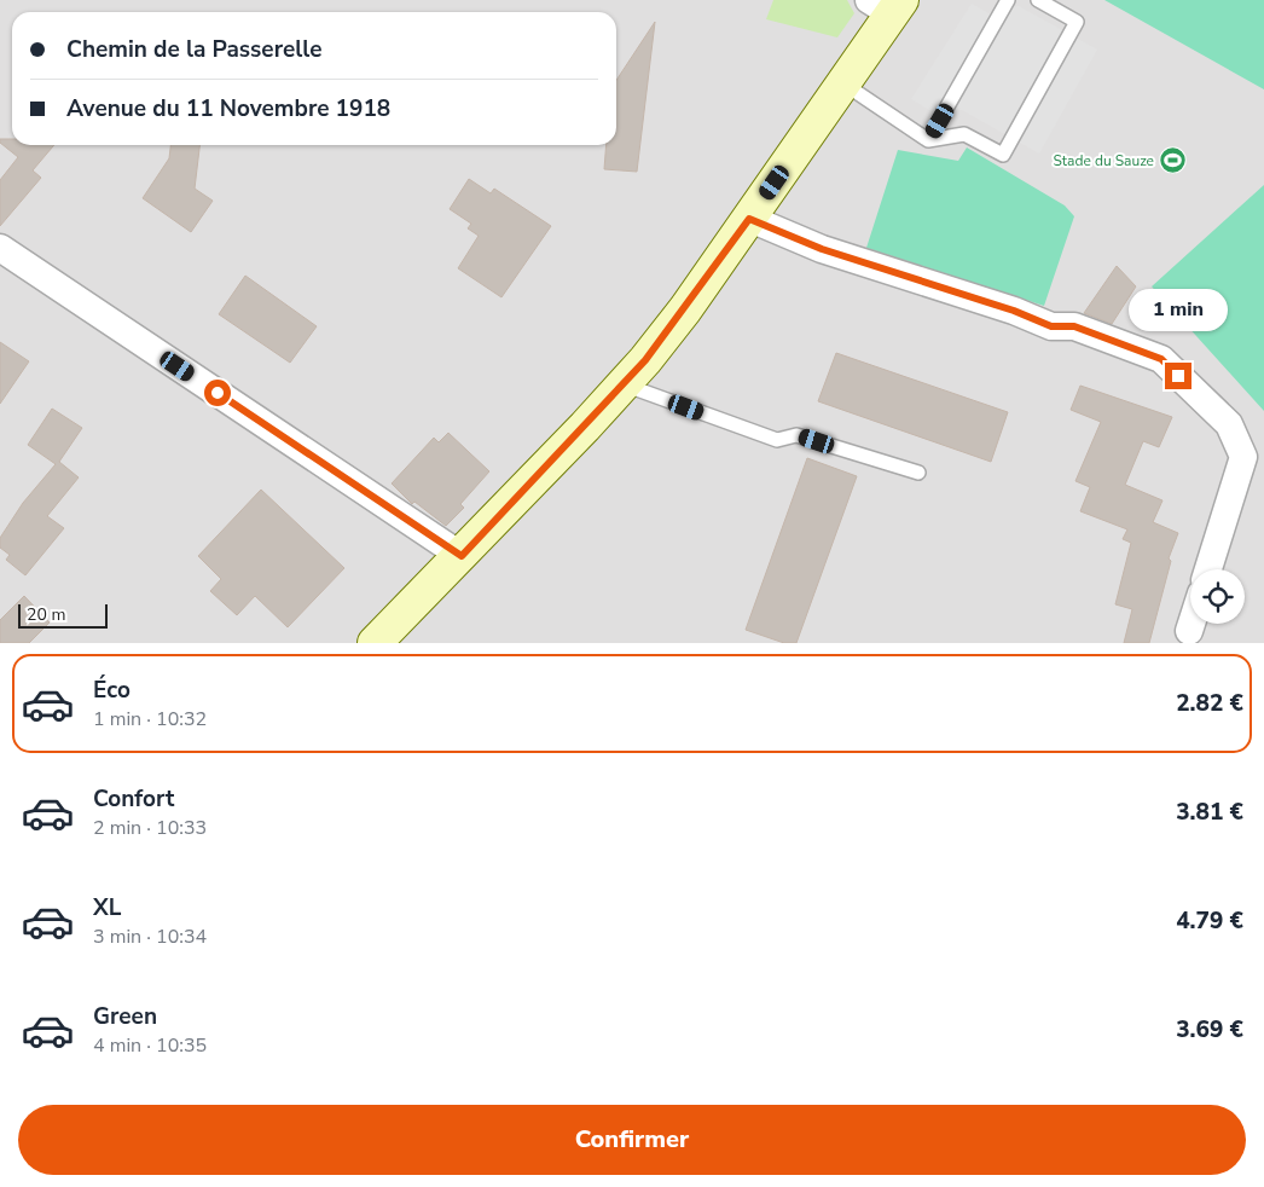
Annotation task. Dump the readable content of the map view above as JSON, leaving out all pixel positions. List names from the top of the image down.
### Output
{
  "places": {
    "sports": ["Stade du Sauze"]
  },
  "scale_bar": "20 m",
  "page": {
    "banner": ["Chemin de la Passerelle", "Avenue du 11 Novembre 1918"],
    "bubble": "1 min",
    "scale": "20 m",
    "list": [
      {
        "name": "Éco",
        "note": "1 min · 10:32",
        "value": "2.82 €"
      },
      {
        "name": "Confort",
        "note": "2 min · 10:33",
        "value": "3.81 €"
      },
      {
        "name": "XL",
        "note": "3 min · 10:34",
        "value": "4.79 €"
      },
      {
        "name": "Green",
        "note": "4 min · 10:35",
        "value": "3.69 €"
      }
    ],
    "buttons": "Confirmer"
  }
}
